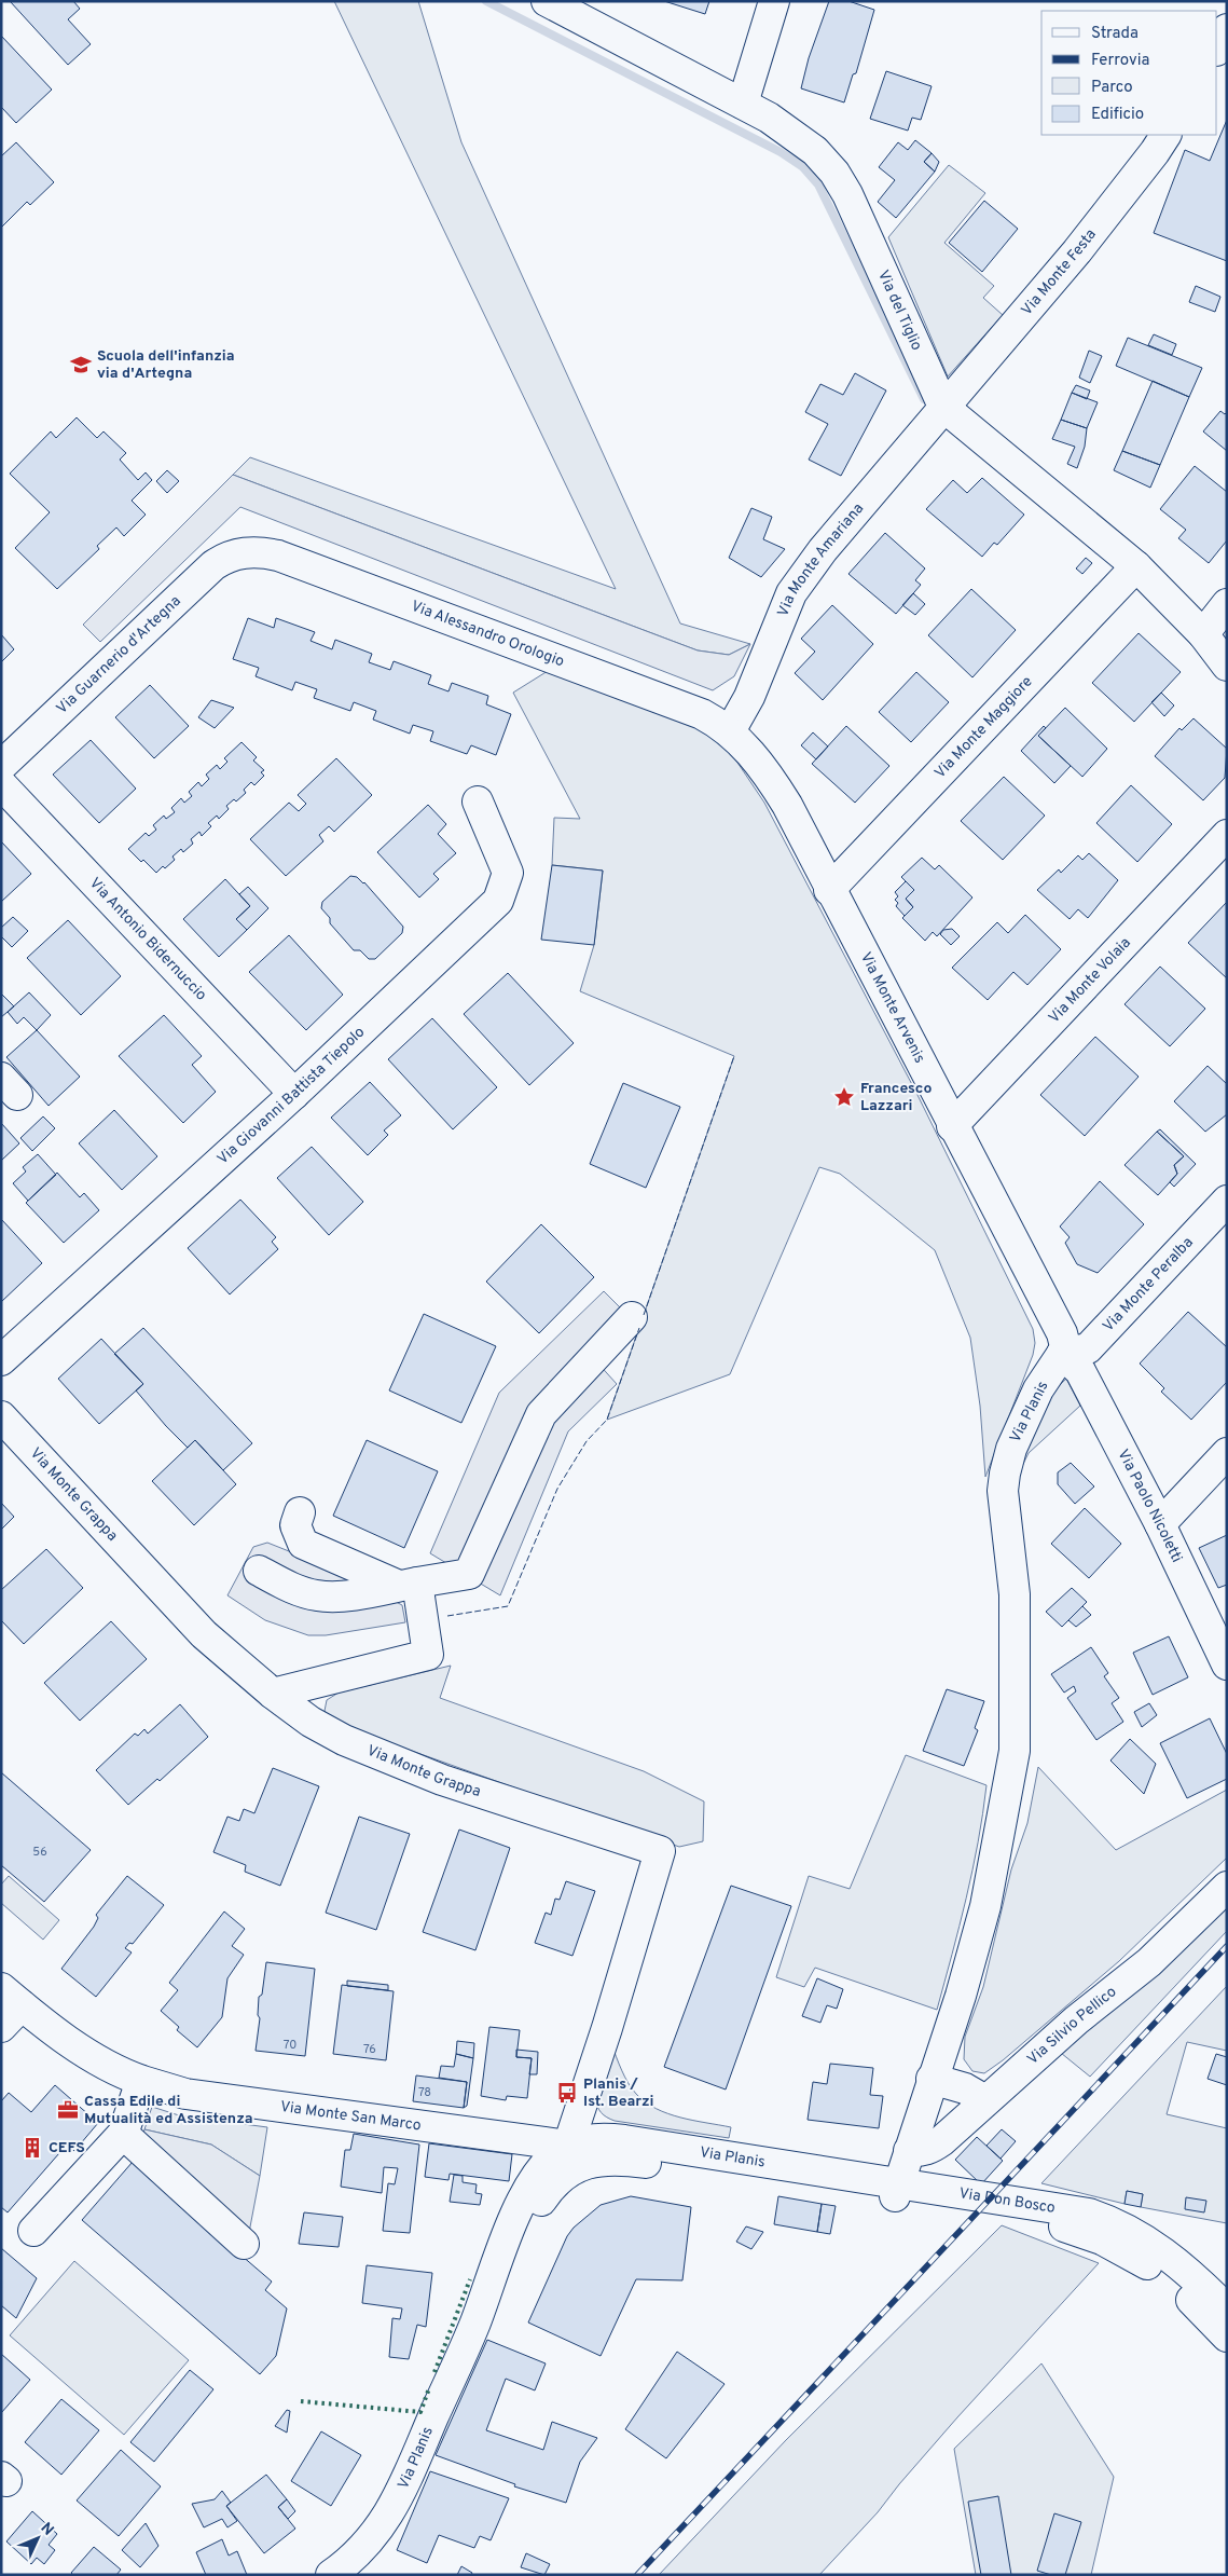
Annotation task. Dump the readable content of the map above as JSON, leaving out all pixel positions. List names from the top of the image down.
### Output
{
  "streets": {
    "street": [
      "Via Monte Festa",
      "Via del Tiglio",
      "Via Monte Amariana",
      "Via Alessandro Orologio",
      "Via Guarnerio d'Artegna",
      "Via Monte Maggiore",
      "Via Antonio Bidernuccio",
      "Via Monte Volaia",
      "Via Monte Arvenis",
      "Via Giovanni Battista Tiepolo",
      "Via Monte Peralba",
      "Via Planis",
      "Via Monte Grappa",
      "Via Paolo Nicoletti",
      "Via Silvio Pellico",
      "Via Monte San Marco",
      "Via Don Bosco"
    ]
  },
  "crossings": [
    ["Via Monte Festa", "Via del Tiglio"],
    ["Via Monte Festa", "Via Monte Amariana"],
    ["Via del Tiglio", "Via Monte Amariana"],
    ["Via del Tiglio", "Via Monte Maggiore"],
    ["Via Monte Amariana", "Via Alessandro Orologio"],
    ["Via Monte Amariana", "Via Monte Arvenis"],
    ["Via Alessandro Orologio", "Via Guarnerio d'Artegna"],
    ["Via Alessandro Orologio", "Via Monte Arvenis"],
    ["Via Monte Maggiore", "Via Monte Arvenis"],
    ["Via Antonio Bidernuccio", "Via Giovanni Battista Tiepolo"],
    ["Via Monte Volaia", "Via Monte Arvenis"],
    ["Via Monte Arvenis", "Via Monte Peralba"],
    ["Via Monte Arvenis", "Via Planis"],
    ["Via Monte Arvenis", "Via Paolo Nicoletti"],
    ["Via Monte Peralba", "Via Planis"],
    ["Via Monte Peralba", "Via Paolo Nicoletti"],
    ["Via Planis", "Via Monte Grappa"],
    ["Via Planis", "Via Paolo Nicoletti"],
    ["Via Planis", "Via Silvio Pellico"],
    ["Via Planis", "Via Monte San Marco"],
    ["Via Planis", "Via Don Bosco"],
    ["Via Monte Grappa", "Via Monte San Marco"]
  ],
  "places": {
    "school or university": ["Scuola dell'infanzia via d'Artegna"],
    "place": ["Francesco Lazzari"],
    "bus stop": ["Planis / Ist. Bearzi"],
    "office": ["Cassa Edile di Mutualità ed Assistenza"],
    "building": ["CEFS"]
  },
  "house_numbers": [
    "56",
    "70",
    "76",
    "78"
  ],
  "legend": [
    "Strada",
    "Ferrovia",
    "Parco",
    "Edificio"
  ],
  "north": "top right"
}
